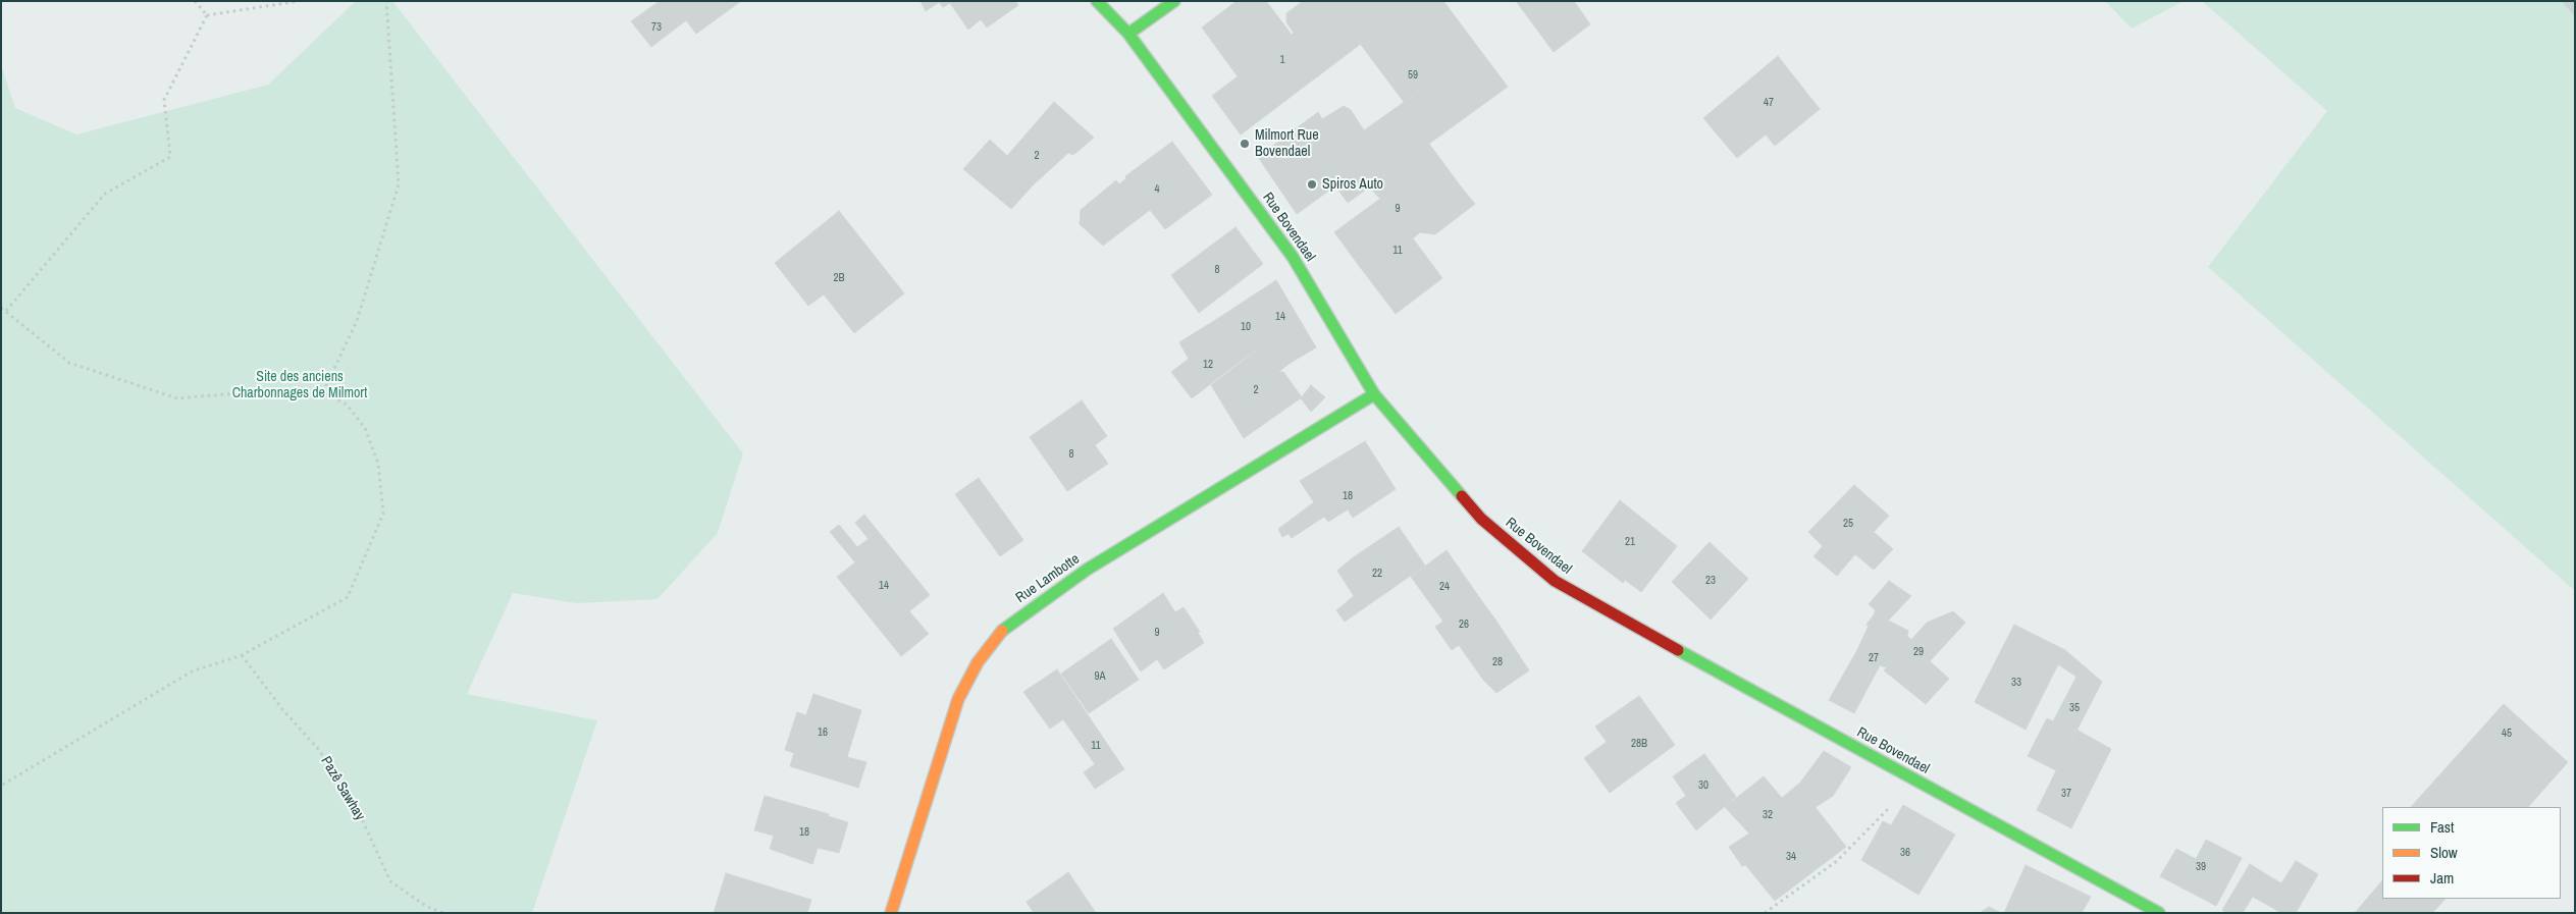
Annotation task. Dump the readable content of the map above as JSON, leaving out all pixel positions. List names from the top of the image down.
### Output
{
  "streets": {
    "street": ["Rue Bovendael", "Rue Lambotte"],
    "path": ["Pazê Sawhay"]
  },
  "crossings": [
    ["Rue Bovendael", "Rue Lambotte"]
  ],
  "parks": ["Site des anciens Charbonnages de Milmort"],
  "places": ["Milmort Rue Bovendael", "Spiros Auto"],
  "house_numbers": [
    "73",
    "1",
    "59",
    "47",
    "2",
    "4",
    "9",
    "11",
    "8",
    "2B",
    "14",
    "10",
    "12",
    "2",
    "8",
    "18",
    "25",
    "21",
    "22",
    "23",
    "14",
    "24",
    "26",
    "9",
    "29",
    "27",
    "28",
    "9A",
    "33",
    "35",
    "16",
    "45",
    "28B",
    "11",
    "30",
    "37",
    "32",
    "18",
    "36",
    "34",
    "39"
  ],
  "legend": ["Fast", "Slow", "Jam"]
}
